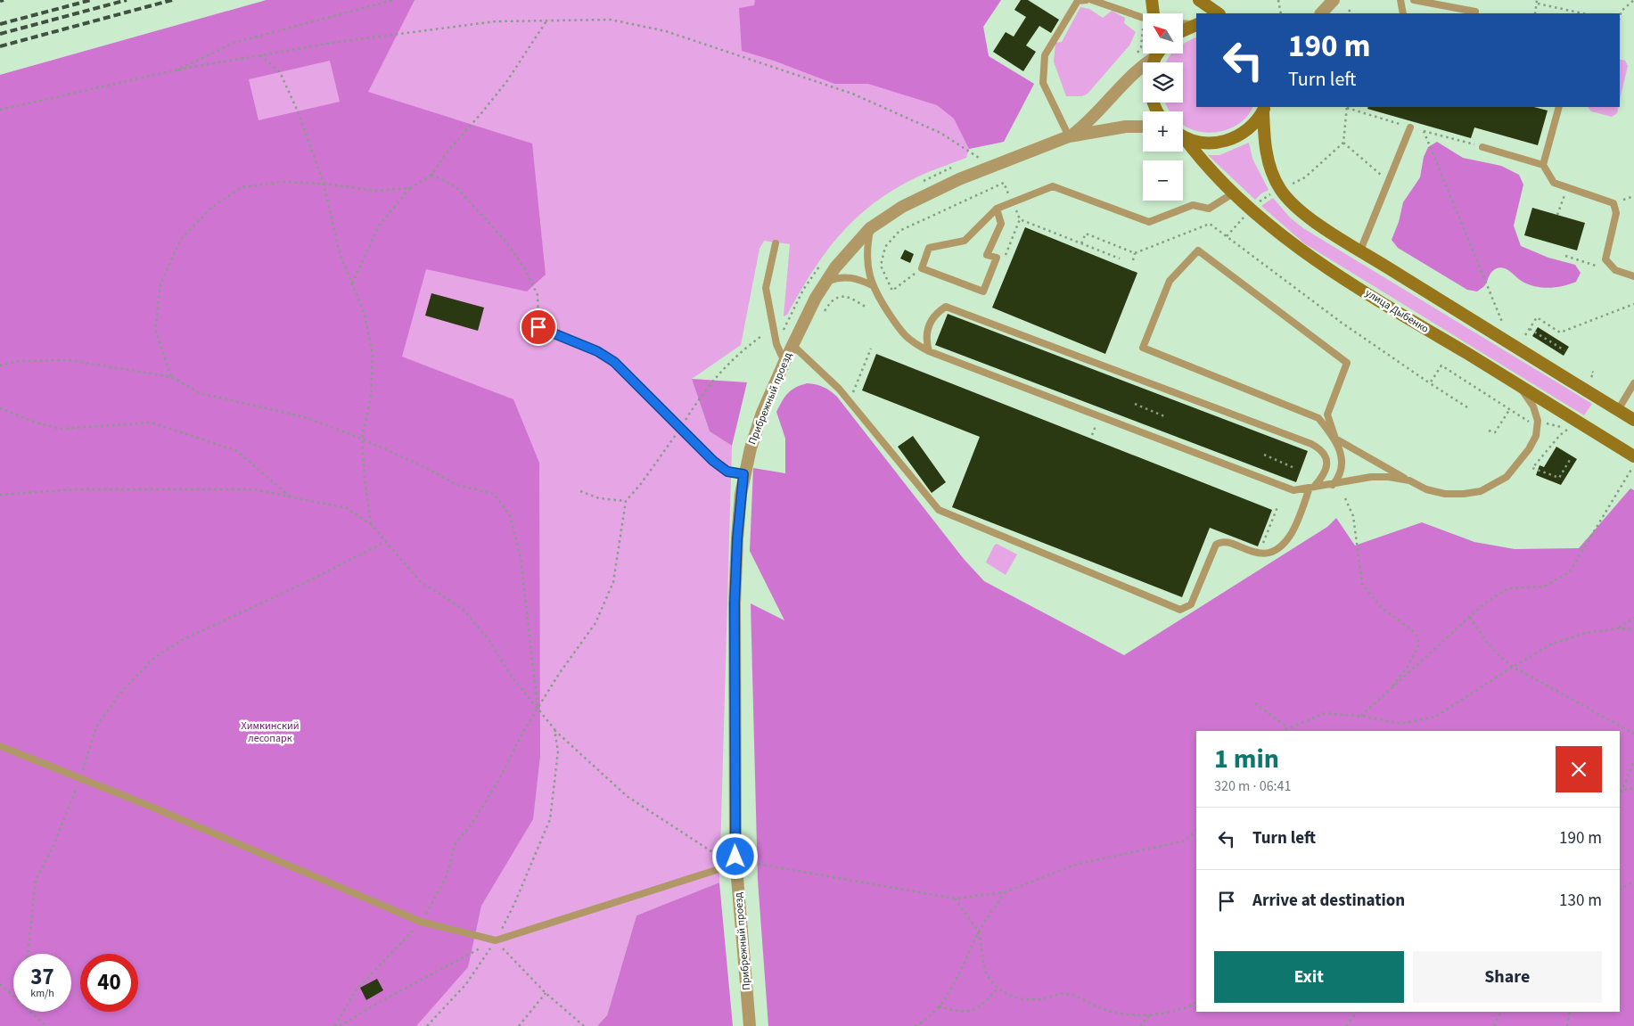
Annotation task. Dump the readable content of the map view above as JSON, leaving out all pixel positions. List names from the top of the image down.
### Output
{
  "streets": {
    "main road": ["улица Дыбенко"],
    "street": ["Прибрежный проезд"]
  },
  "parks": ["Химкинский лесопарк"],
  "north": "top left",
  "page": {
    "map_buttons": ["+", "−"],
    "turn": ["190 m", "Turn left"],
    "heading": ["1 min", "320 m · 06:41"],
    "list": [
      {
        "name": "Turn left",
        "value": "190 m"
      },
      {
        "name": "Arrive at destination",
        "value": "130 m"
      }
    ],
    "buttons": ["Exit", "Share"],
    "speed": "37 km/h",
    "limit": "40"
  }
}
